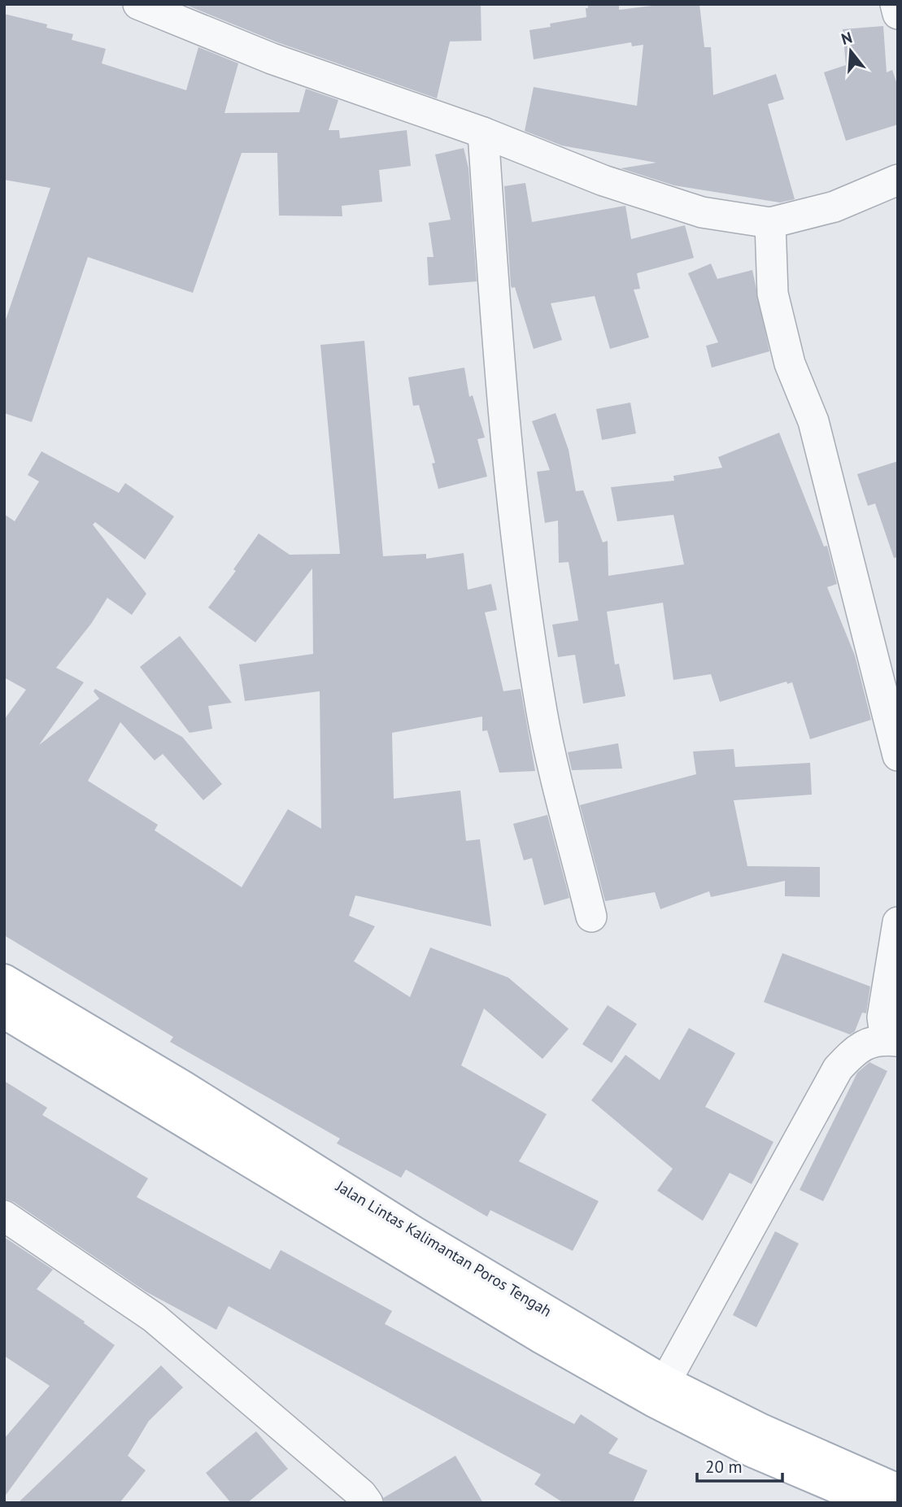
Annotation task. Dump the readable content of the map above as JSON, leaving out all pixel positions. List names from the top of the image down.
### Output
{
  "streets": {
    "main road": ["Jalan Lintas Kalimantan Poros Tengah"]
  },
  "scale_bar": "20 m",
  "north": "top"
}
